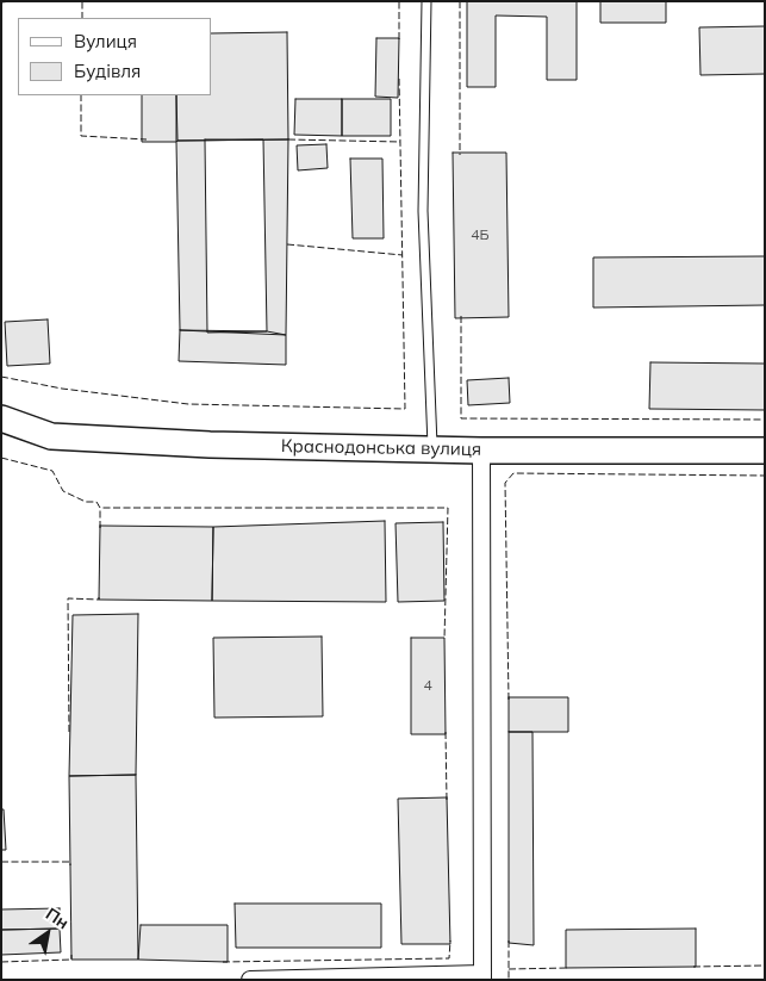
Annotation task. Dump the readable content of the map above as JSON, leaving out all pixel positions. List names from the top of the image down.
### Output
{
  "streets": {
    "main road": ["Краснодонська вулиця"]
  },
  "house_numbers": ["4Б", "4"],
  "legend": ["Вулиця", "Будівля"],
  "north": "top right"
}
